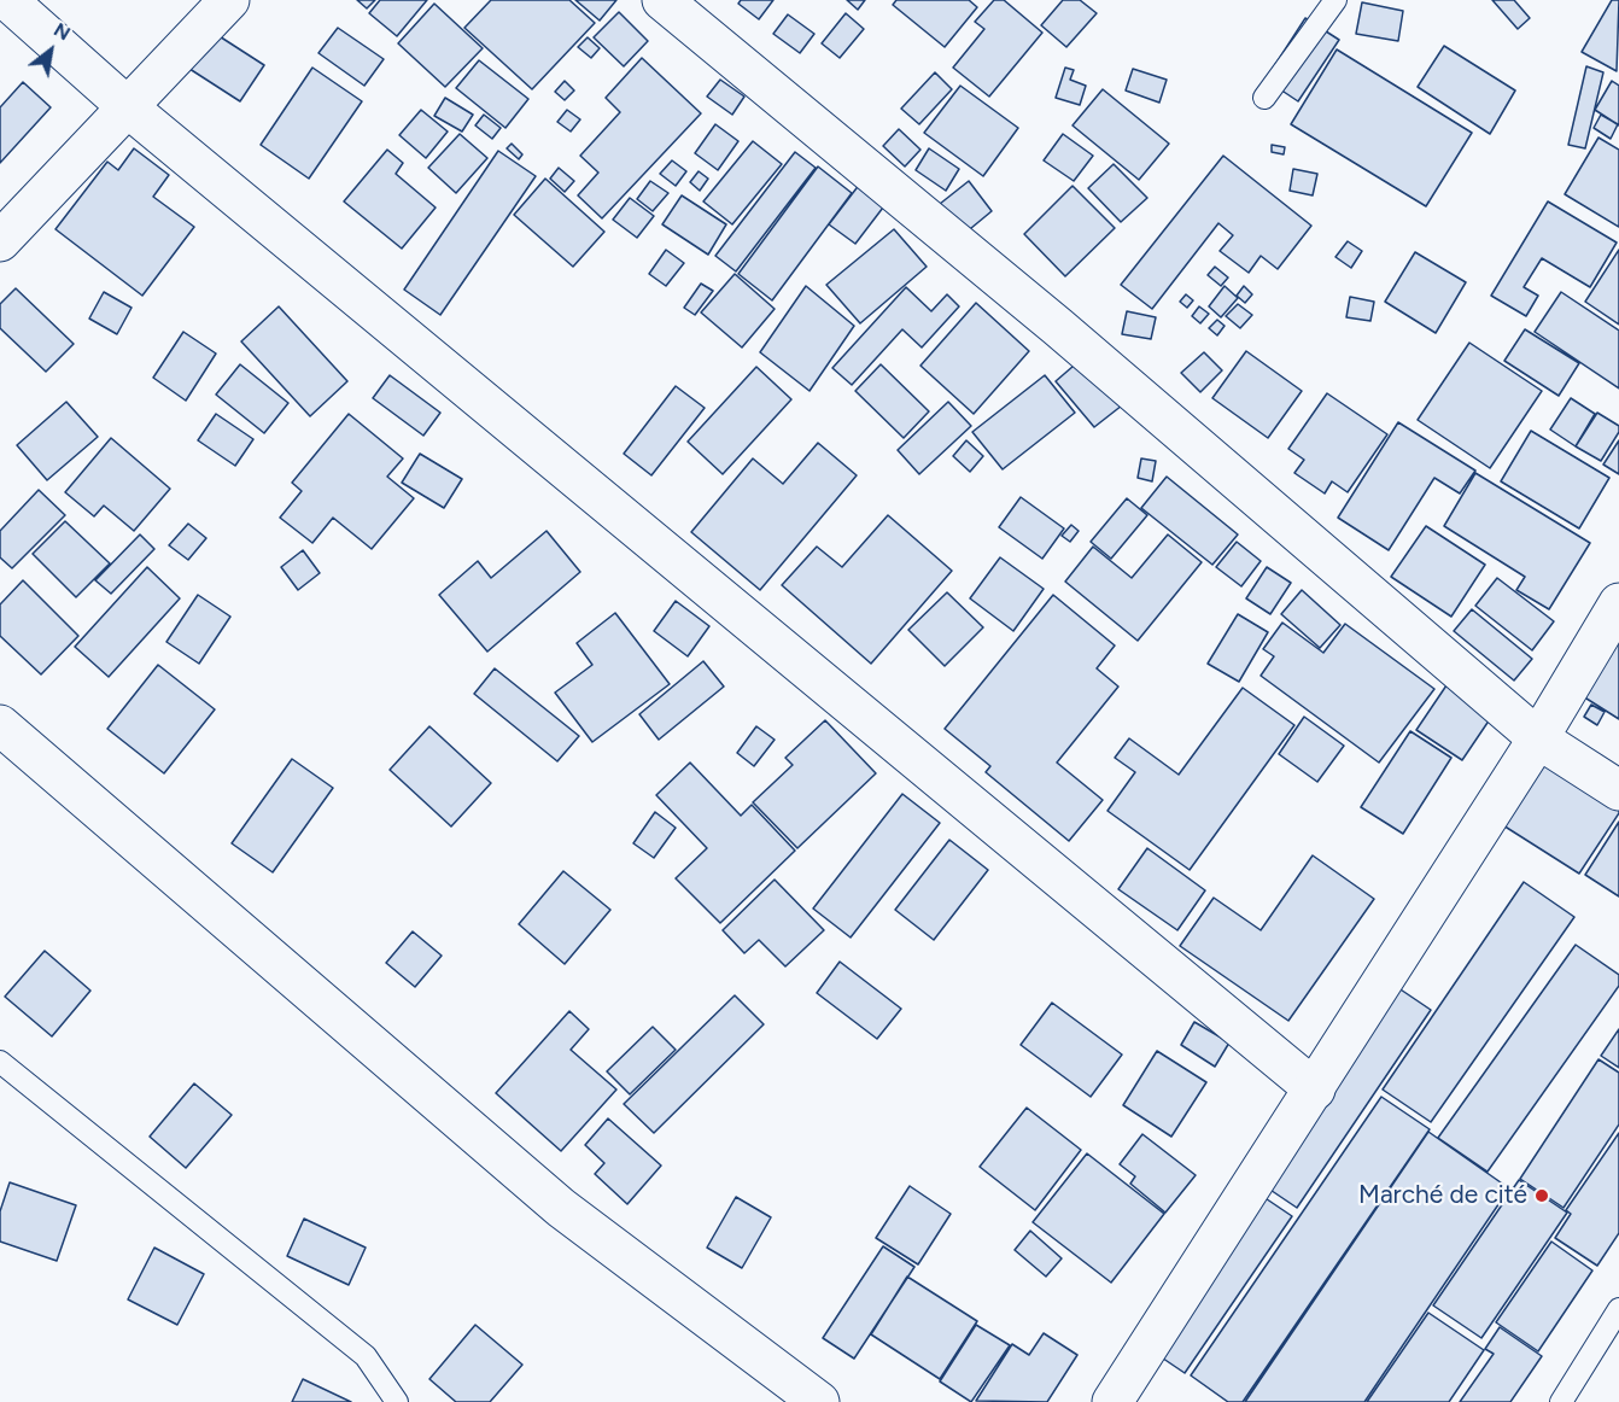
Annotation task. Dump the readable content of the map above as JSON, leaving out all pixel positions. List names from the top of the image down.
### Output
{
  "places": ["Marché de cité"],
  "north": "top right"
}
